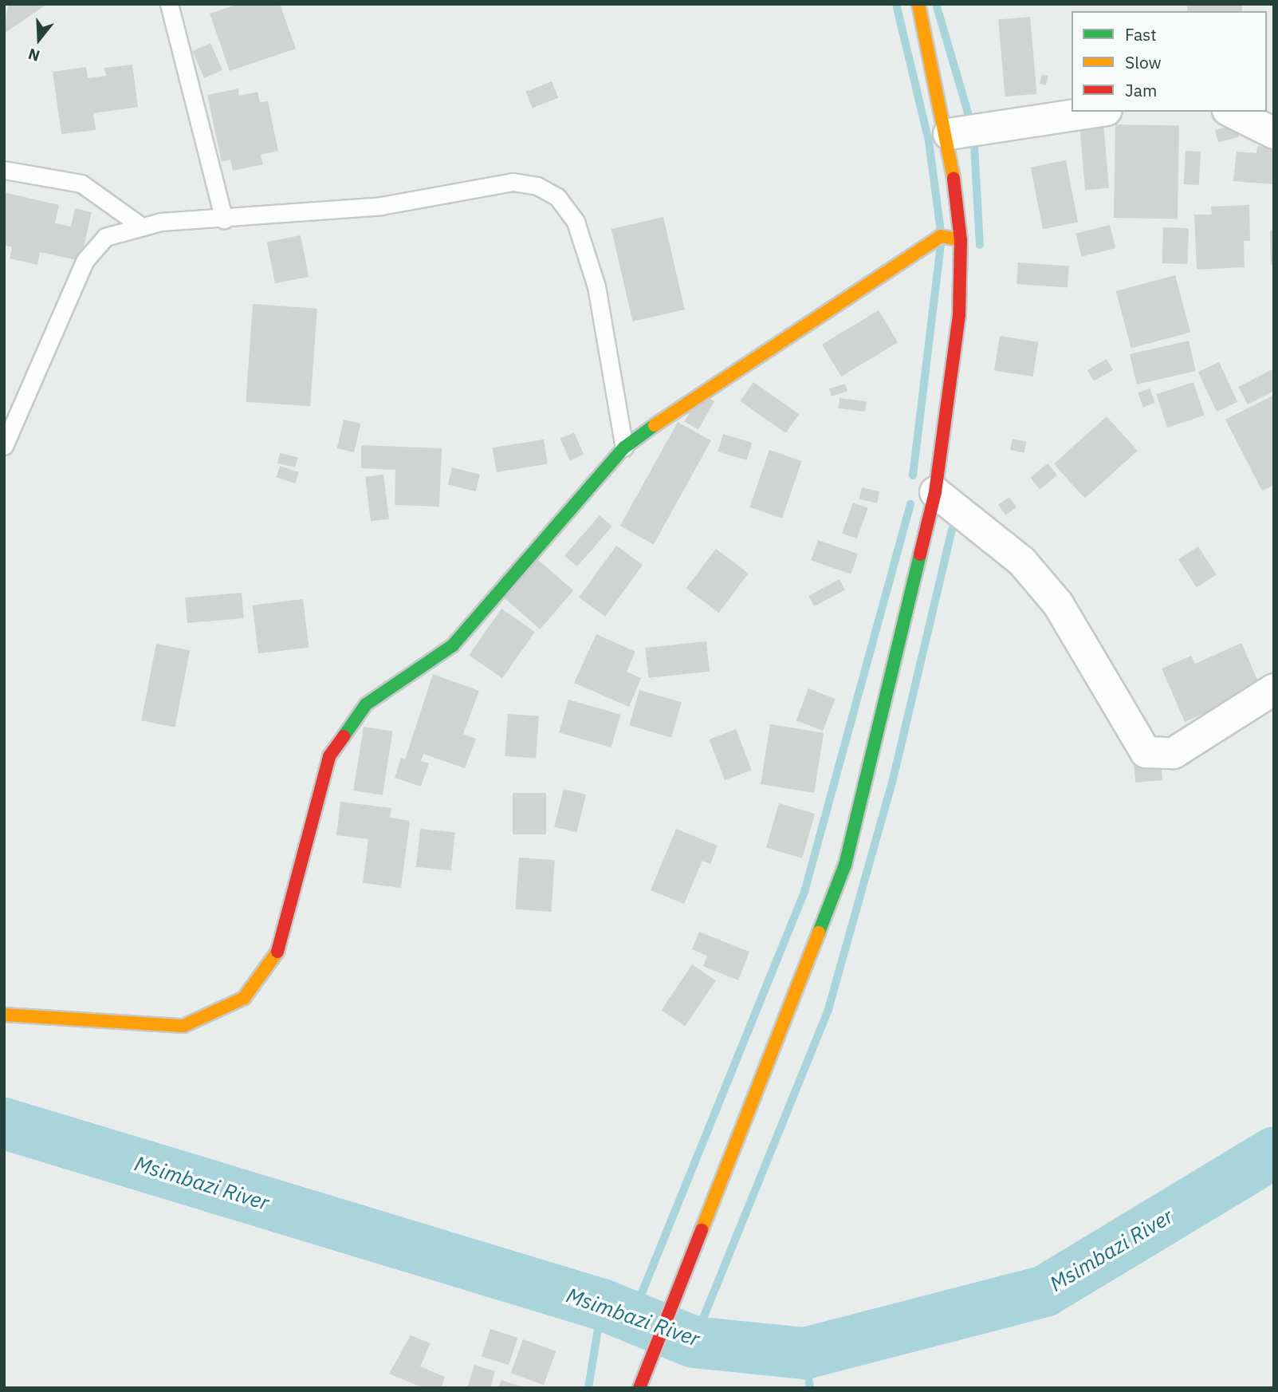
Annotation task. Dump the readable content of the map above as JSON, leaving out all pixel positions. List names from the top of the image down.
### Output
{
  "water": ["Msimbazi River"],
  "legend": ["Fast", "Slow", "Jam"],
  "north": "bottom"
}
